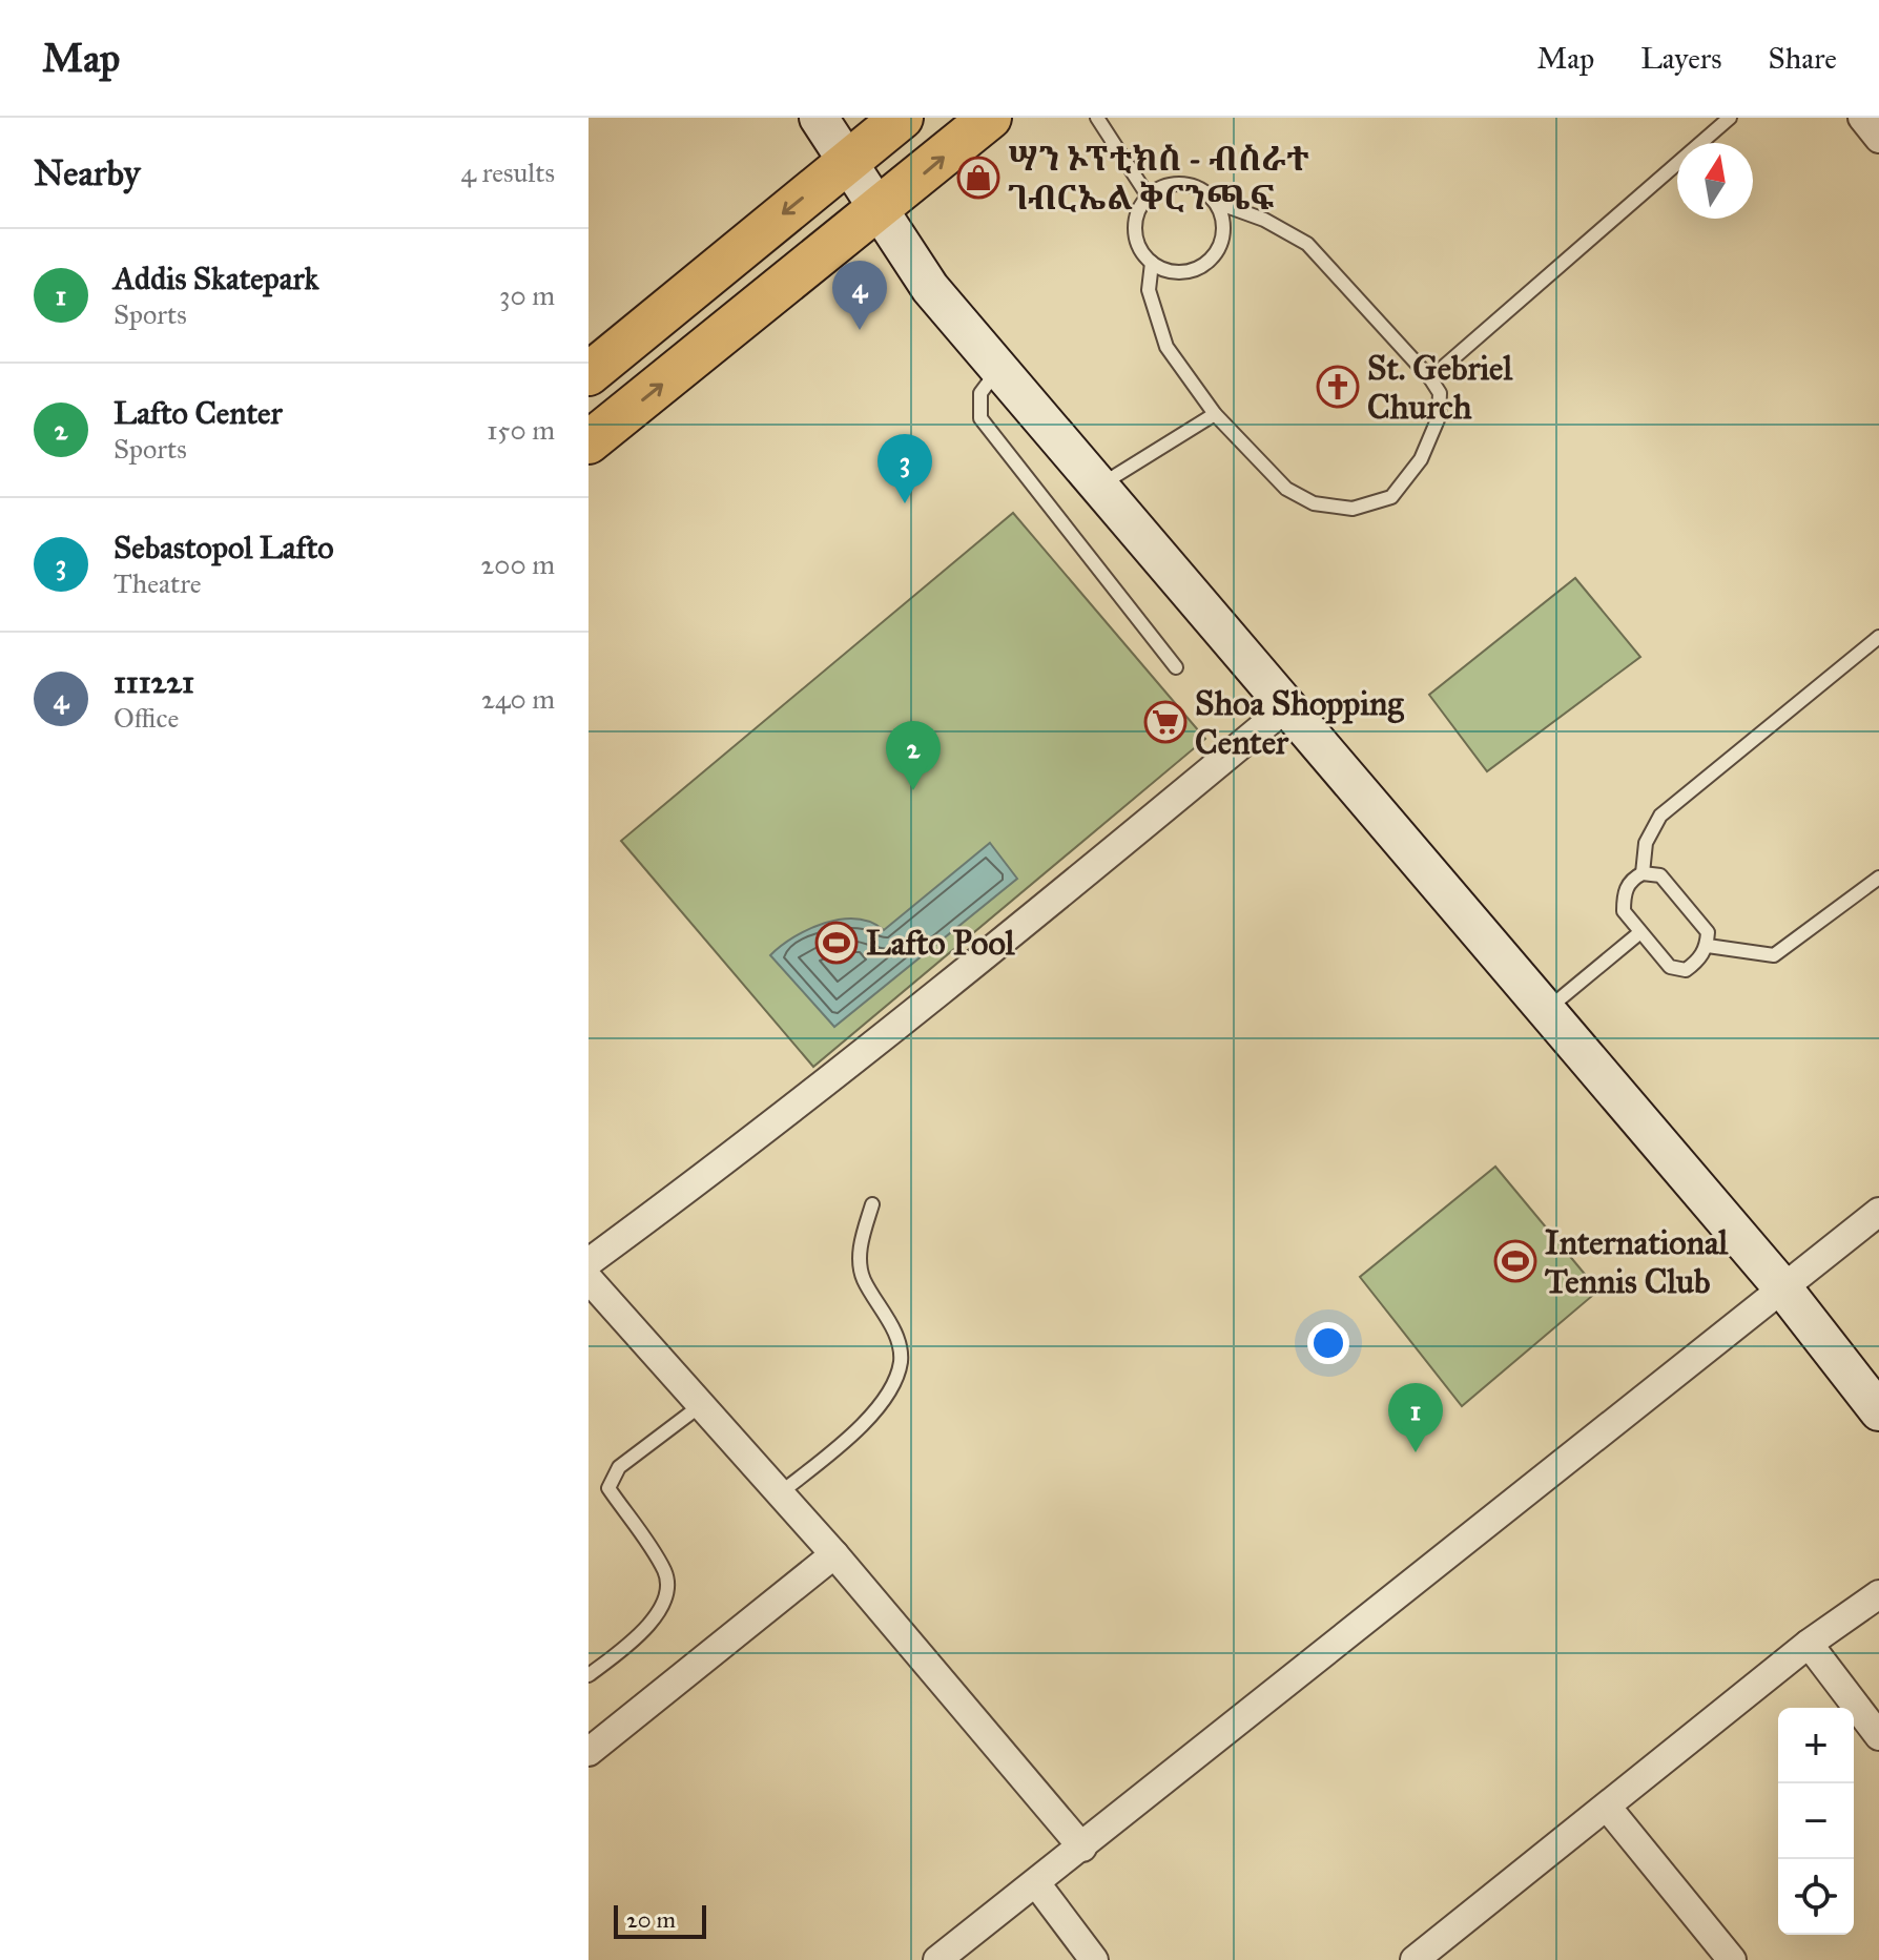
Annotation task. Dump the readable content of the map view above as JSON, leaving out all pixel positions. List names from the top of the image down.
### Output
{
  "places": {
    "shop": ["ሣን ኦፕቲክስ - ብስራተ ገብርኤል ቅርንጫፍ"],
    "church": ["St. Gebriel Church"],
    "supermarket": ["Shoa Shopping Center"],
    "sports": ["Lafto Pool", "International Tennis Club"]
  },
  "scale_bar": "20 m",
  "north": "top",
  "page": {
    "header": "Map",
    "nav": ["Map", "Layers", "Share"],
    "heading": ["Nearby", "4 results"],
    "list": [
      {
        "mark": "1",
        "name": "Addis Skatepark",
        "note": "Sports",
        "value": "30 m"
      },
      {
        "mark": "2",
        "name": "Lafto Center",
        "note": "Sports",
        "value": "150 m"
      },
      {
        "mark": "3",
        "name": "Sebastopol Lafto",
        "note": "Theatre",
        "value": "200 m"
      },
      {
        "mark": "4",
        "name": "111221",
        "note": "Office",
        "value": "240 m"
      }
    ],
    "pins": [
      "4",
      "3",
      "2",
      "1"
    ],
    "map_buttons": ["+", "−"],
    "scale": "20 m"
  }
}
